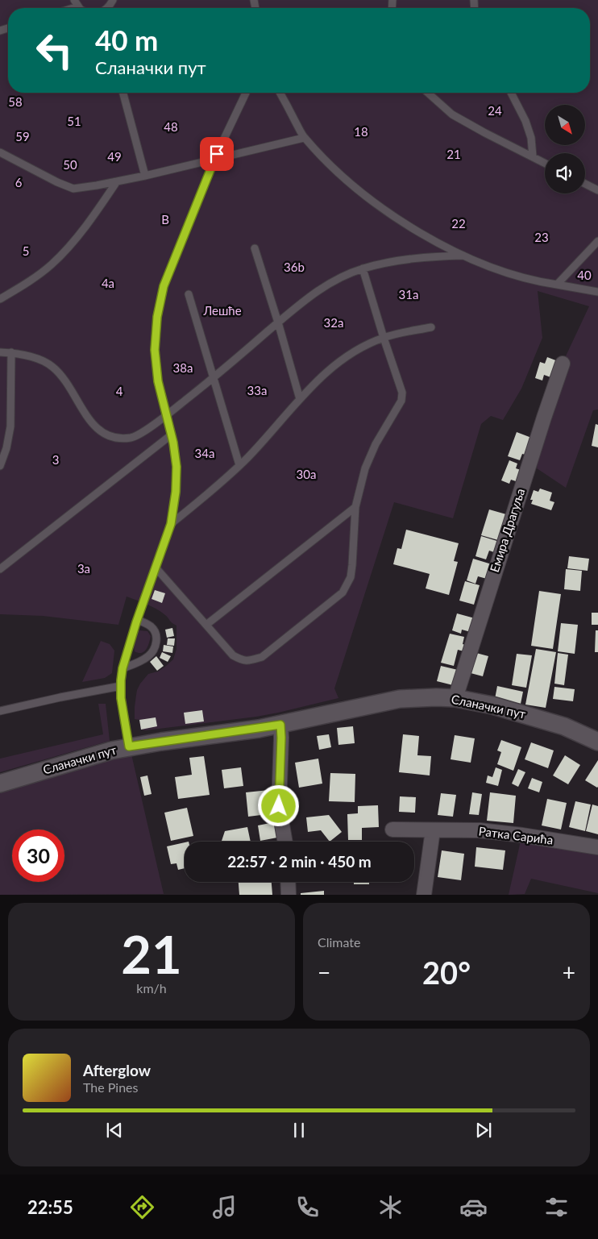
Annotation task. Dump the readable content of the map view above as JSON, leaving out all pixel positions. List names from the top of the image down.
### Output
{
  "streets": {
    "street": ["Емира Драгуља", "Сланачки пут", "Ратка Сарића"]
  },
  "crossings": [
    ["Емира Драгуља", "Сланачки пут"]
  ],
  "parks": [
    "58",
    "24",
    "51",
    "48",
    "18",
    "59",
    "21",
    "49",
    "50",
    "6",
    "B",
    "22",
    "23",
    "5",
    "36b",
    "40",
    "4a",
    "31a",
    "Лешће",
    "32a",
    "38a",
    "33a",
    "4",
    "34a",
    "3",
    "30a",
    "3a"
  ],
  "north": "bottom right",
  "page": {
    "turn": ["40 m", "Сланачки пут"],
    "limit": "30",
    "trip": "22:57 · 2 min · 450 m",
    "tile": [
      ["21", "km/h"],
      "Climate"
    ],
    "heat": ["−", "20°", "+"],
    "song": ["Afterglow", "The Pines"],
    "tabs": "22:55"
  }
}
